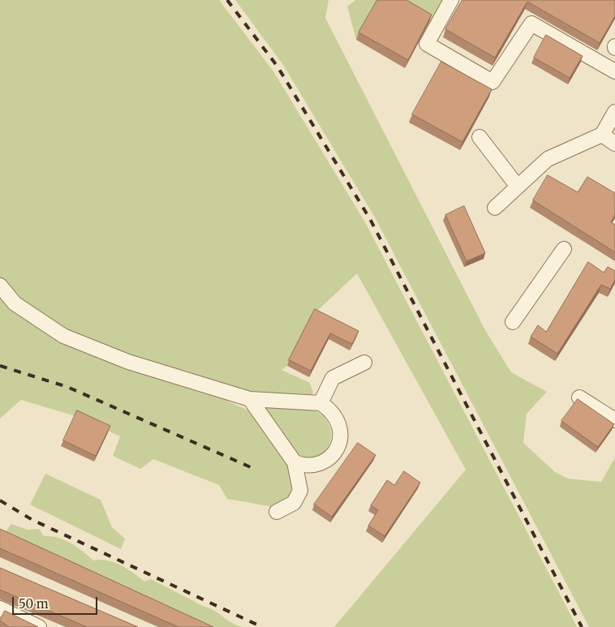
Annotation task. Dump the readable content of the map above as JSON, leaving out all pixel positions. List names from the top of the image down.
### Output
{
  "scale_bar": "50 m"
}
